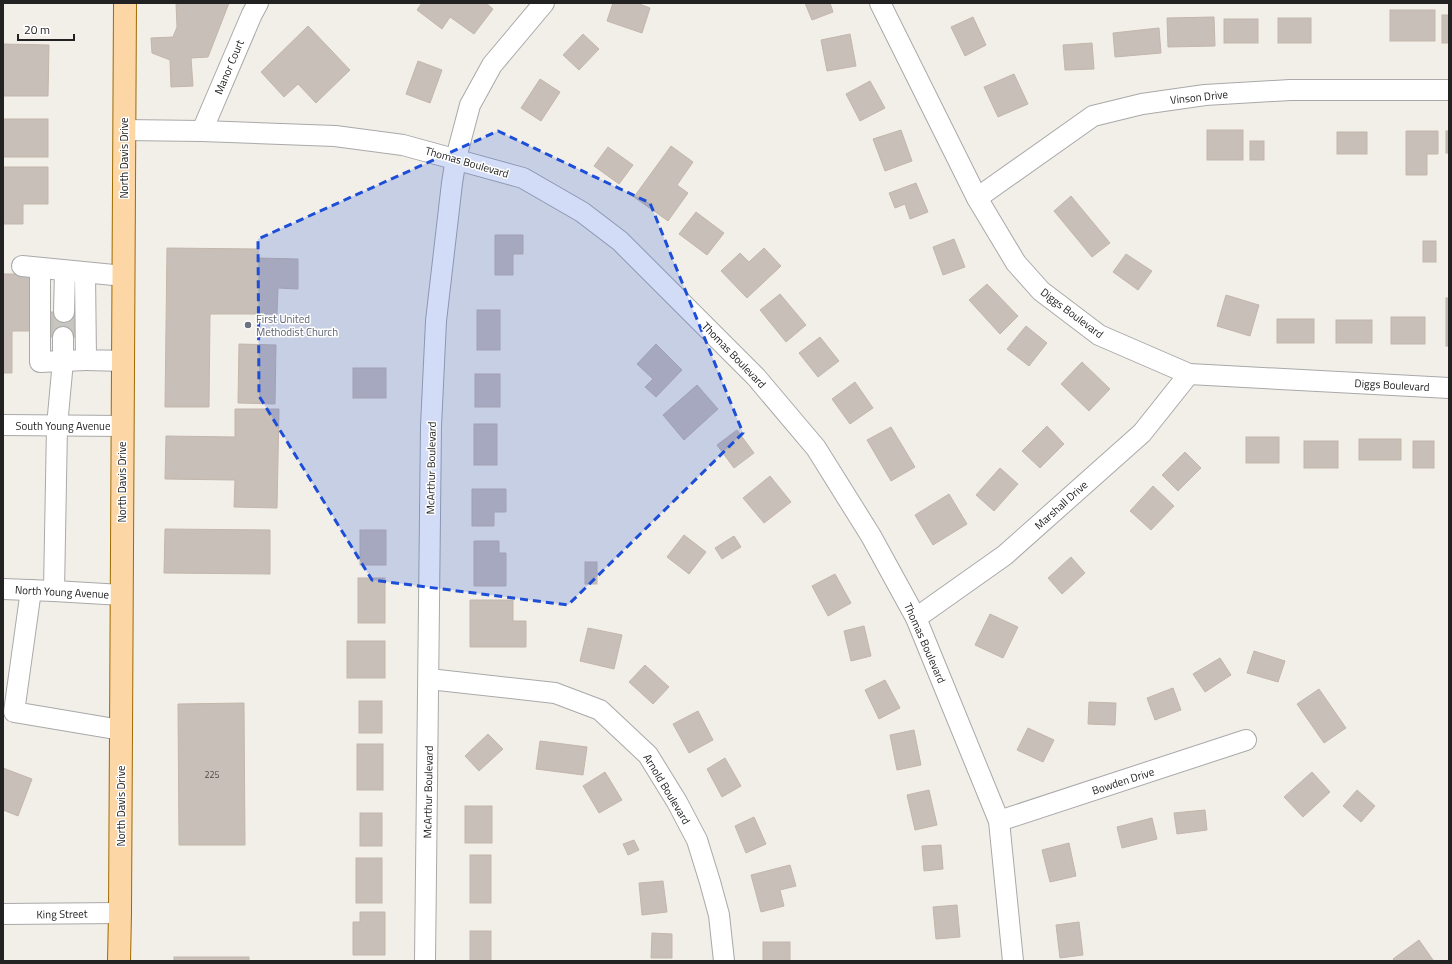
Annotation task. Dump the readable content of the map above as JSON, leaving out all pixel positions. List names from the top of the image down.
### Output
{
  "streets": {
    "main road": ["North Davis Drive"],
    "street": [
      "Manor Court",
      "Vinson Drive",
      "Thomas Boulevard",
      "Diggs Boulevard",
      "South Young Avenue",
      "McArthur Boulevard",
      "Marshall Drive",
      "North Young Avenue",
      "Bowden Drive",
      "Arnold Boulevard",
      "King Street"
    ]
  },
  "crossings": [
    ["Manor Court", "Thomas Boulevard"],
    ["Vinson Drive", "Diggs Boulevard"],
    ["North Davis Drive", "Thomas Boulevard"],
    ["North Davis Drive", "South Young Avenue"],
    ["North Davis Drive", "North Young Avenue"],
    ["North Davis Drive", "King Street"],
    ["Thomas Boulevard", "McArthur Boulevard"],
    ["Thomas Boulevard", "Marshall Drive"],
    ["Thomas Boulevard", "Bowden Drive"],
    ["Diggs Boulevard", "Marshall Drive"],
    ["McArthur Boulevard", "Arnold Boulevard"]
  ],
  "places": ["First United Methodist Church"],
  "house_numbers": ["225"],
  "scale_bar": "20 m"
}
